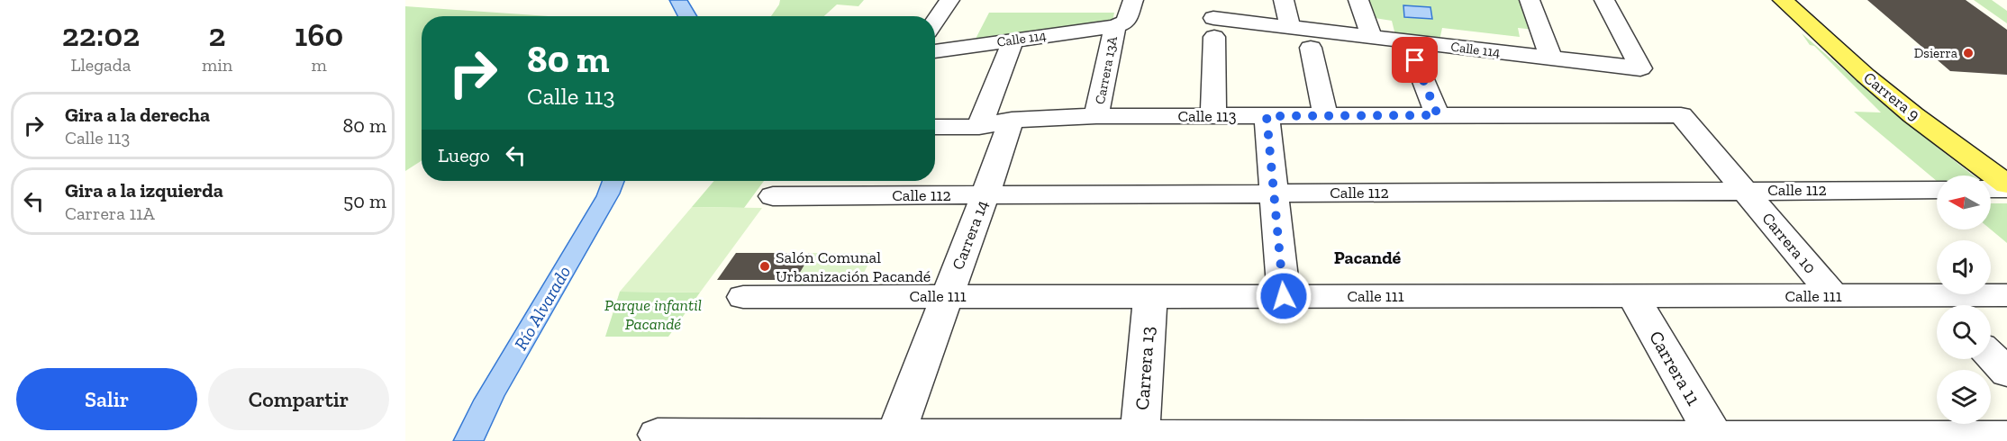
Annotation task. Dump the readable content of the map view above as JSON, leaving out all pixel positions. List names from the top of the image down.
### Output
{
  "streets": {
    "main road": ["Carrera 9"],
    "street": [
      "Calle 114",
      "Carrera 13A",
      "Calle 113",
      "Calle 112",
      "Carrera 14",
      "Carrera 10",
      "Calle 111",
      "Carrera 13",
      "Carrera 11"
    ]
  },
  "crossings": [
    ["Calle 114", "Carrera 13A"],
    ["Carrera 13A", "Calle 113"],
    ["Calle 113", "Carrera 14"],
    ["Calle 113", "Carrera 10"],
    ["Calle 112", "Carrera 14"],
    ["Calle 112", "Carrera 10"],
    ["Carrera 14", "Calle 111"],
    ["Carrera 10", "Calle 111"],
    ["Calle 111", "Carrera 13"],
    ["Calle 111", "Carrera 11"]
  ],
  "districts": ["Pacandé"],
  "water": ["Río Alvarado"],
  "parks": ["Parque infantil Pacandé"],
  "places": ["Dsierra", "Salón Comunal Urbanización Pacandé"],
  "north": "left",
  "page": {
    "eta": [
      "22:02",
      "Llegada",
      "2",
      "min",
      "160",
      "m"
    ],
    "turn": ["80 m", "Calle 113"],
    "list": [
      {
        "name": "Gira a la derecha",
        "note": "Calle 113",
        "value": "80 m"
      },
      {
        "name": "Gira a la izquierda",
        "note": "Carrera 11A",
        "value": "50 m"
      }
    ],
    "then": "Luego",
    "buttons": ["Salir", "Compartir"]
  }
}
